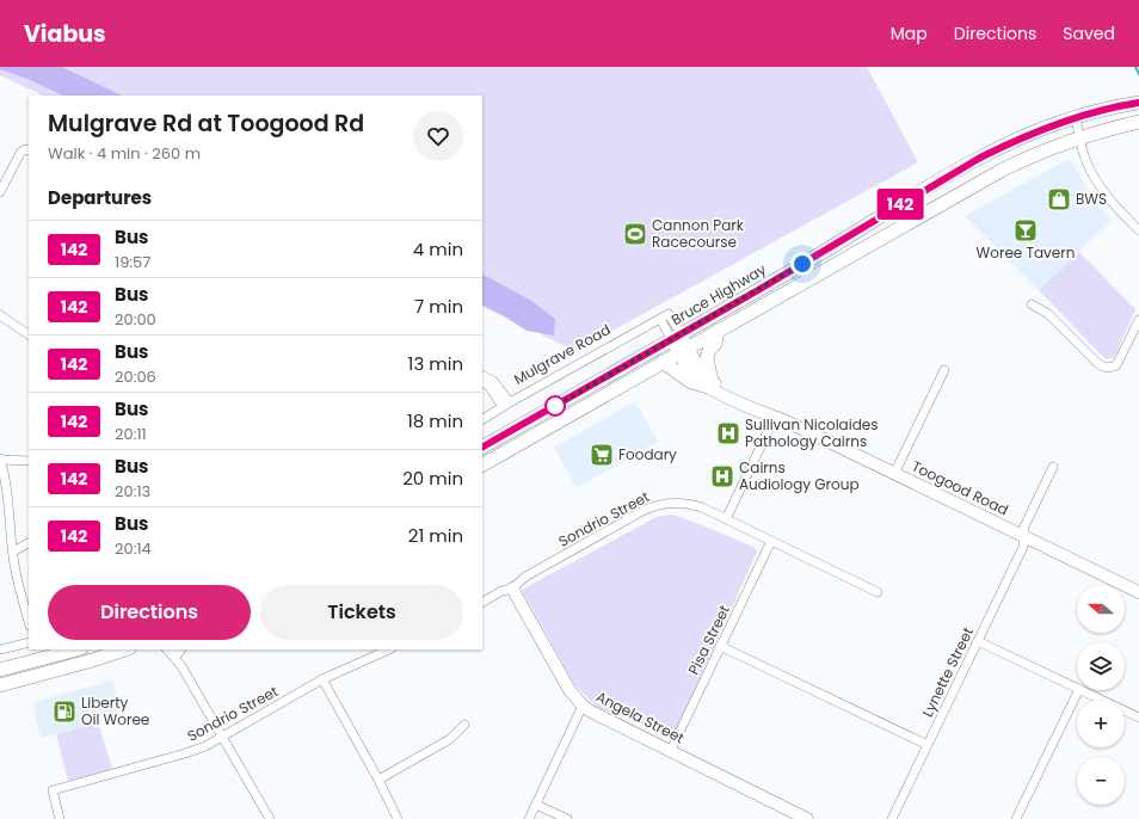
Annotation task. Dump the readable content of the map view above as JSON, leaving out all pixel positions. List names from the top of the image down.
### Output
{
  "streets": {
    "main road": ["Bruce Highway"],
    "street": [
      "Mulgrave Road",
      "Toogood Road",
      "Sondrio Street",
      "Pisa Street",
      "Lynette Street",
      "Angela Street"
    ]
  },
  "crossings": [
    ["Bruce Highway", "Mulgrave Road"],
    ["Bruce Highway", "Toogood Road"],
    ["Mulgrave Road", "Toogood Road"],
    ["Toogood Road", "Lynette Street"],
    ["Sondrio Street", "Pisa Street"],
    ["Sondrio Street", "Angela Street"],
    ["Pisa Street", "Angela Street"]
  ],
  "places": {
    "shop": ["BWS"],
    "bar": ["Woree Tavern"],
    "sports": ["Cannon Park Racecourse"],
    "hospital": ["Sullivan Nicolaides Pathology Cairns", "Cairns Audiology Group"],
    "supermarket": ["Foodary"],
    "fuel station": ["Liberty Oil Woree"]
  },
  "lines": ["bus line 142"],
  "north": "left",
  "page": {
    "header": "Viabus",
    "nav": ["Map", "Directions", "Saved"],
    "on_map": "142",
    "heading": [
      ["Mulgrave Rd at Toogood Rd", "Walk · 4 min · 260 m"],
      "Departures"
    ],
    "list": [
      {
        "mark": "142",
        "name": "Bus",
        "note": "19:57",
        "value": "4 min"
      },
      {
        "mark": "142",
        "name": "Bus",
        "note": "20:00",
        "value": "7 min"
      },
      {
        "mark": "142",
        "name": "Bus",
        "note": "20:06",
        "value": "13 min"
      },
      {
        "mark": "142",
        "name": "Bus",
        "note": "20:11",
        "value": "18 min"
      },
      {
        "mark": "142",
        "name": "Bus",
        "note": "20:13",
        "value": "20 min"
      },
      {
        "mark": "142",
        "name": "Bus",
        "note": "20:14",
        "value": "21 min"
      }
    ],
    "buttons": ["Directions", "Tickets"],
    "map_buttons": ["+", "−"]
  }
}
